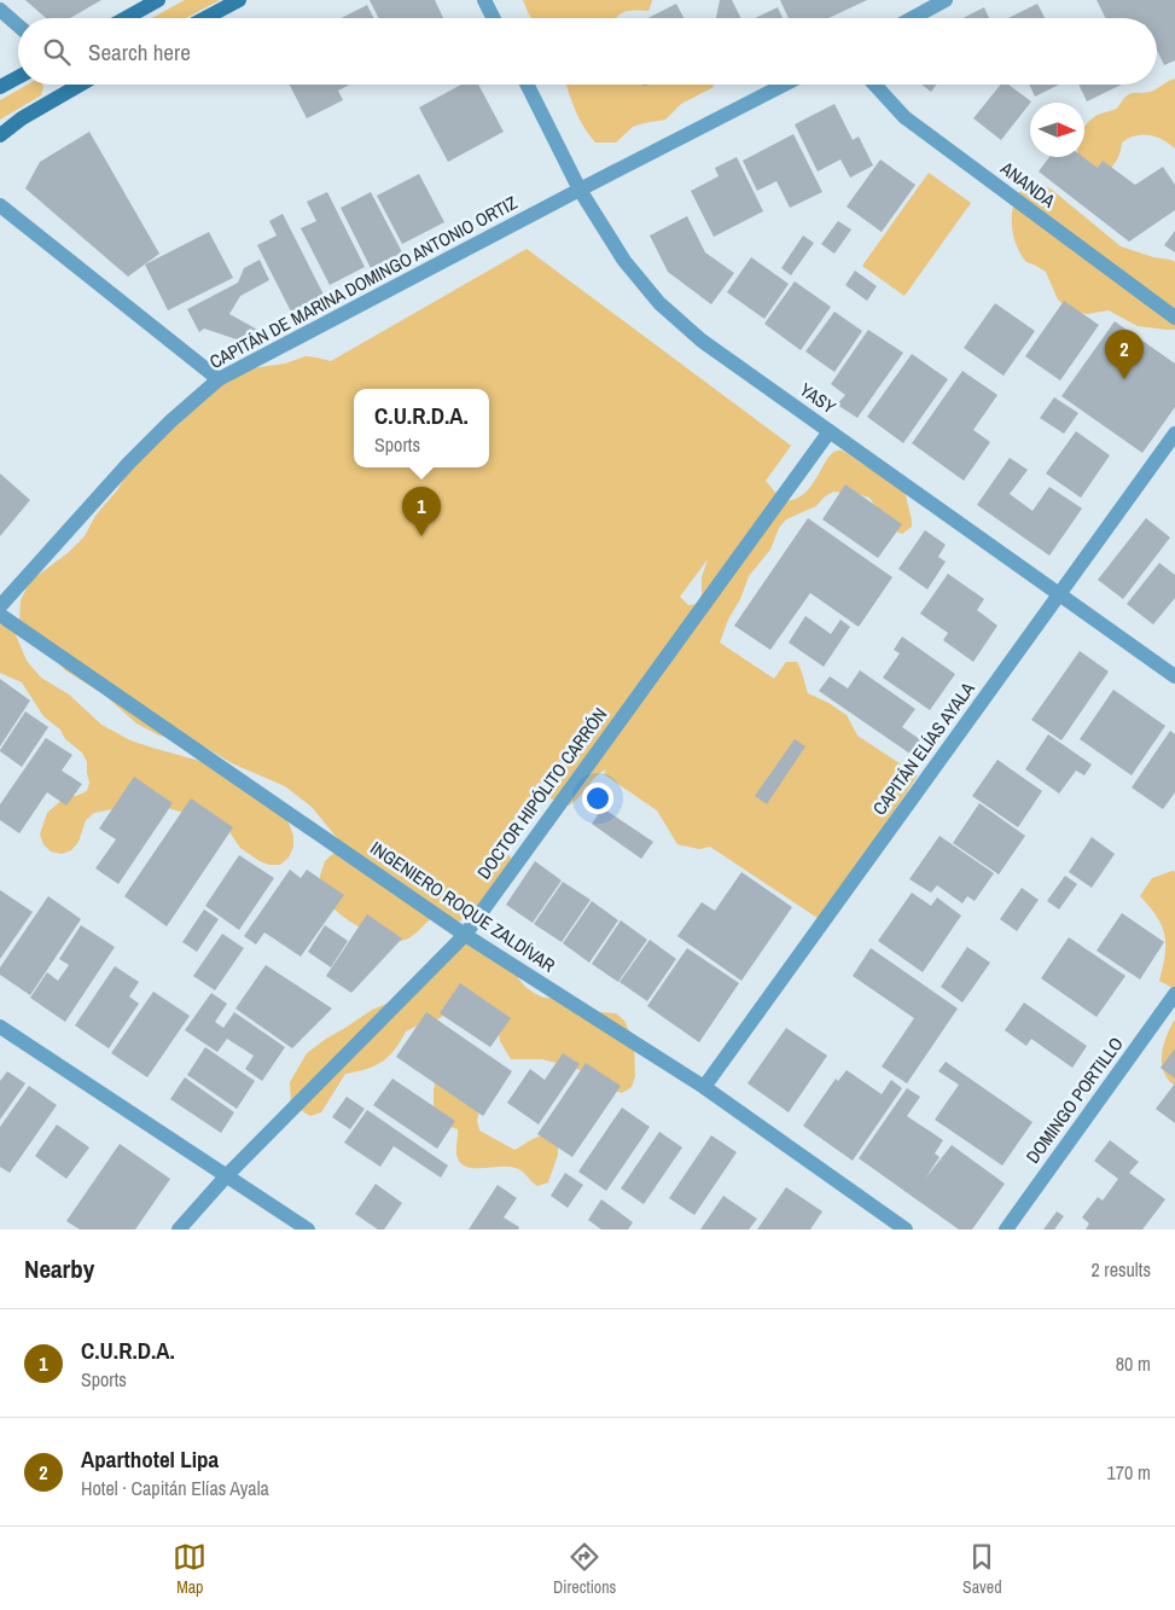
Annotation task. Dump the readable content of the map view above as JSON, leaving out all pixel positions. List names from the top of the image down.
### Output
{
  "streets": {
    "street": [
      "ANANDA",
      "CAPITÁN DE MARINA DOMINGO ANTONIO ORTIZ",
      "YASY",
      "CAPITÁN ELÍAS AYALA",
      "DOCTOR HIPÓLITO CARRÓN",
      "INGENIERO ROQUE ZALDÍVAR",
      "DOMINGO PORTILLO"
    ]
  },
  "crossings": [
    ["CAPITÁN DE MARINA DOMINGO ANTONIO ORTIZ", "YASY"],
    ["YASY", "CAPITÁN ELÍAS AYALA"],
    ["YASY", "DOCTOR HIPÓLITO CARRÓN"],
    ["CAPITÁN ELÍAS AYALA", "INGENIERO ROQUE ZALDÍVAR"],
    ["DOCTOR HIPÓLITO CARRÓN", "INGENIERO ROQUE ZALDÍVAR"]
  ],
  "north": "right",
  "page": {
    "search": "Search here",
    "pins": ["2", "1"],
    "popup": ["C.U.R.D.A.", "Sports"],
    "heading": ["Nearby", "2 results"],
    "list": [
      {
        "mark": "1",
        "name": "C.U.R.D.A.",
        "note": "Sports",
        "value": "80 m"
      },
      {
        "mark": "2",
        "name": "Aparthotel Lipa",
        "note": "Hotel · Capitán Elías Ayala",
        "value": "170 m"
      }
    ],
    "nav": ["Map", "Directions", "Saved"]
  }
}
